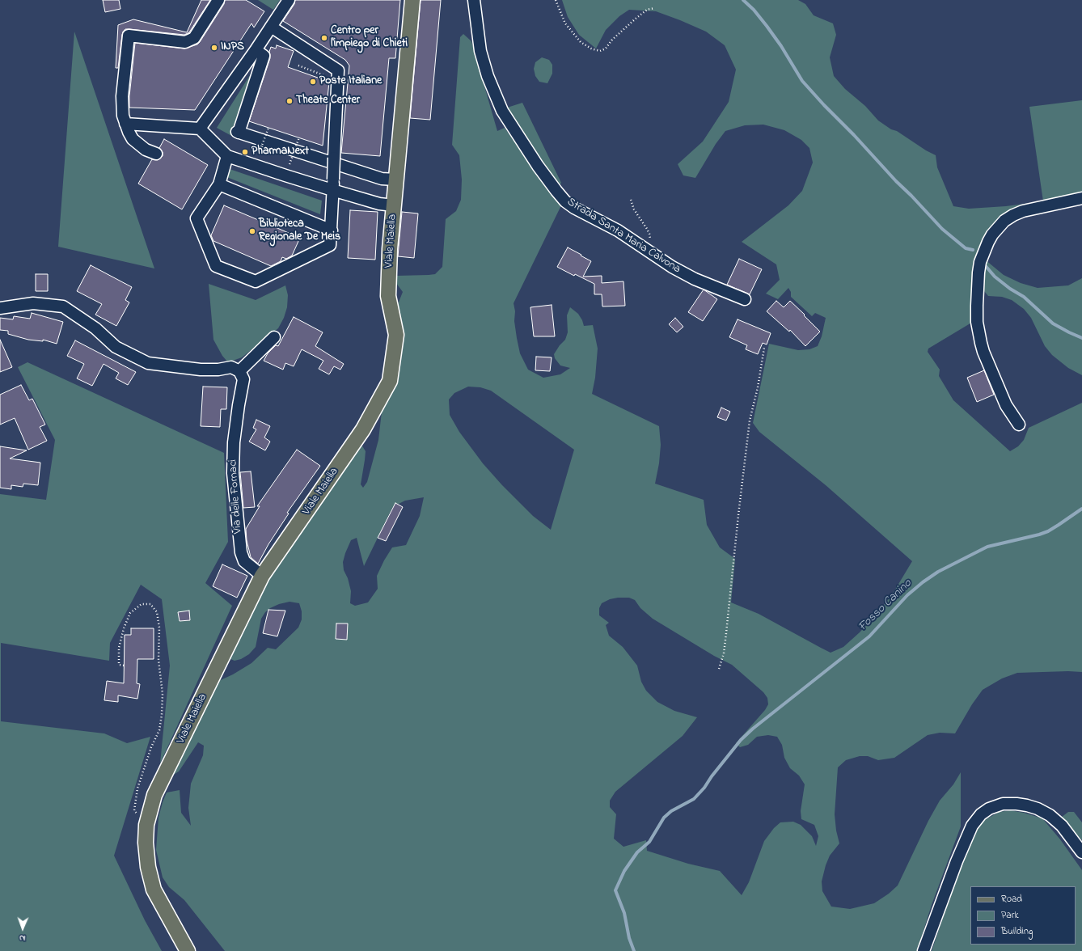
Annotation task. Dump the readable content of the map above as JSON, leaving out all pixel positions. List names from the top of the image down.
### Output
{
  "streets": {
    "main road": ["Viale Maiella"],
    "street": ["Strada Santa Maria Calvona", "Via delle Fornaci"]
  },
  "crossings": [
    ["Viale Maiella", "Via delle Fornaci"]
  ],
  "water": ["Fosso Canino"],
  "places": [
    "Centro per l'impiego di Chieti",
    "INPS",
    "Poste Italiane",
    "Theate Center",
    "PharmaNext",
    "Biblioteca Regionale De Meis"
  ],
  "legend": ["Road", "Park", "Building"],
  "north": "bottom"
}
